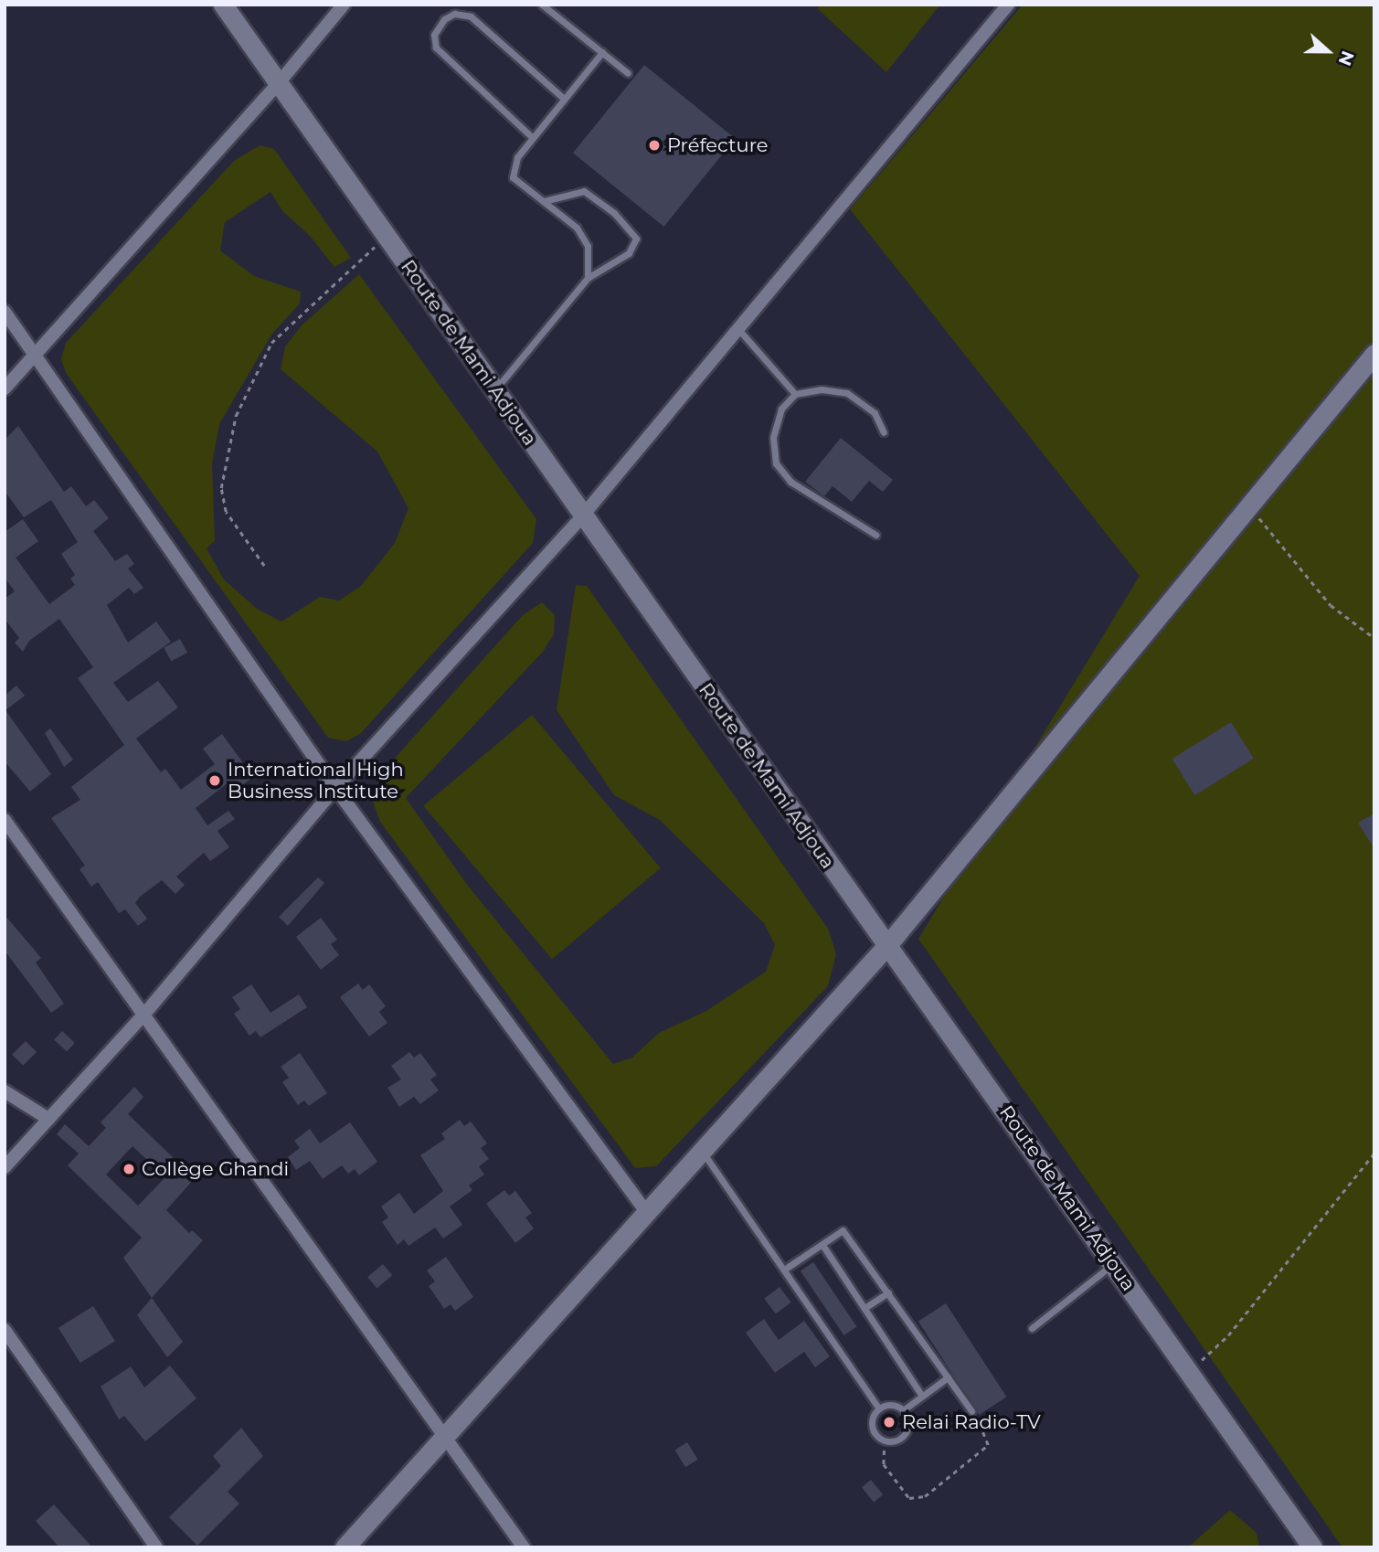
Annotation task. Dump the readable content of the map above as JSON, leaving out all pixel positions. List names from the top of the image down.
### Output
{
  "streets": {
    "street": ["Route de Mami Adjoua"]
  },
  "places": [
    "Préfecture",
    "International High Business Institute",
    "Collège Ghandi",
    "Relai Radio-TV"
  ],
  "north": "right"
}
